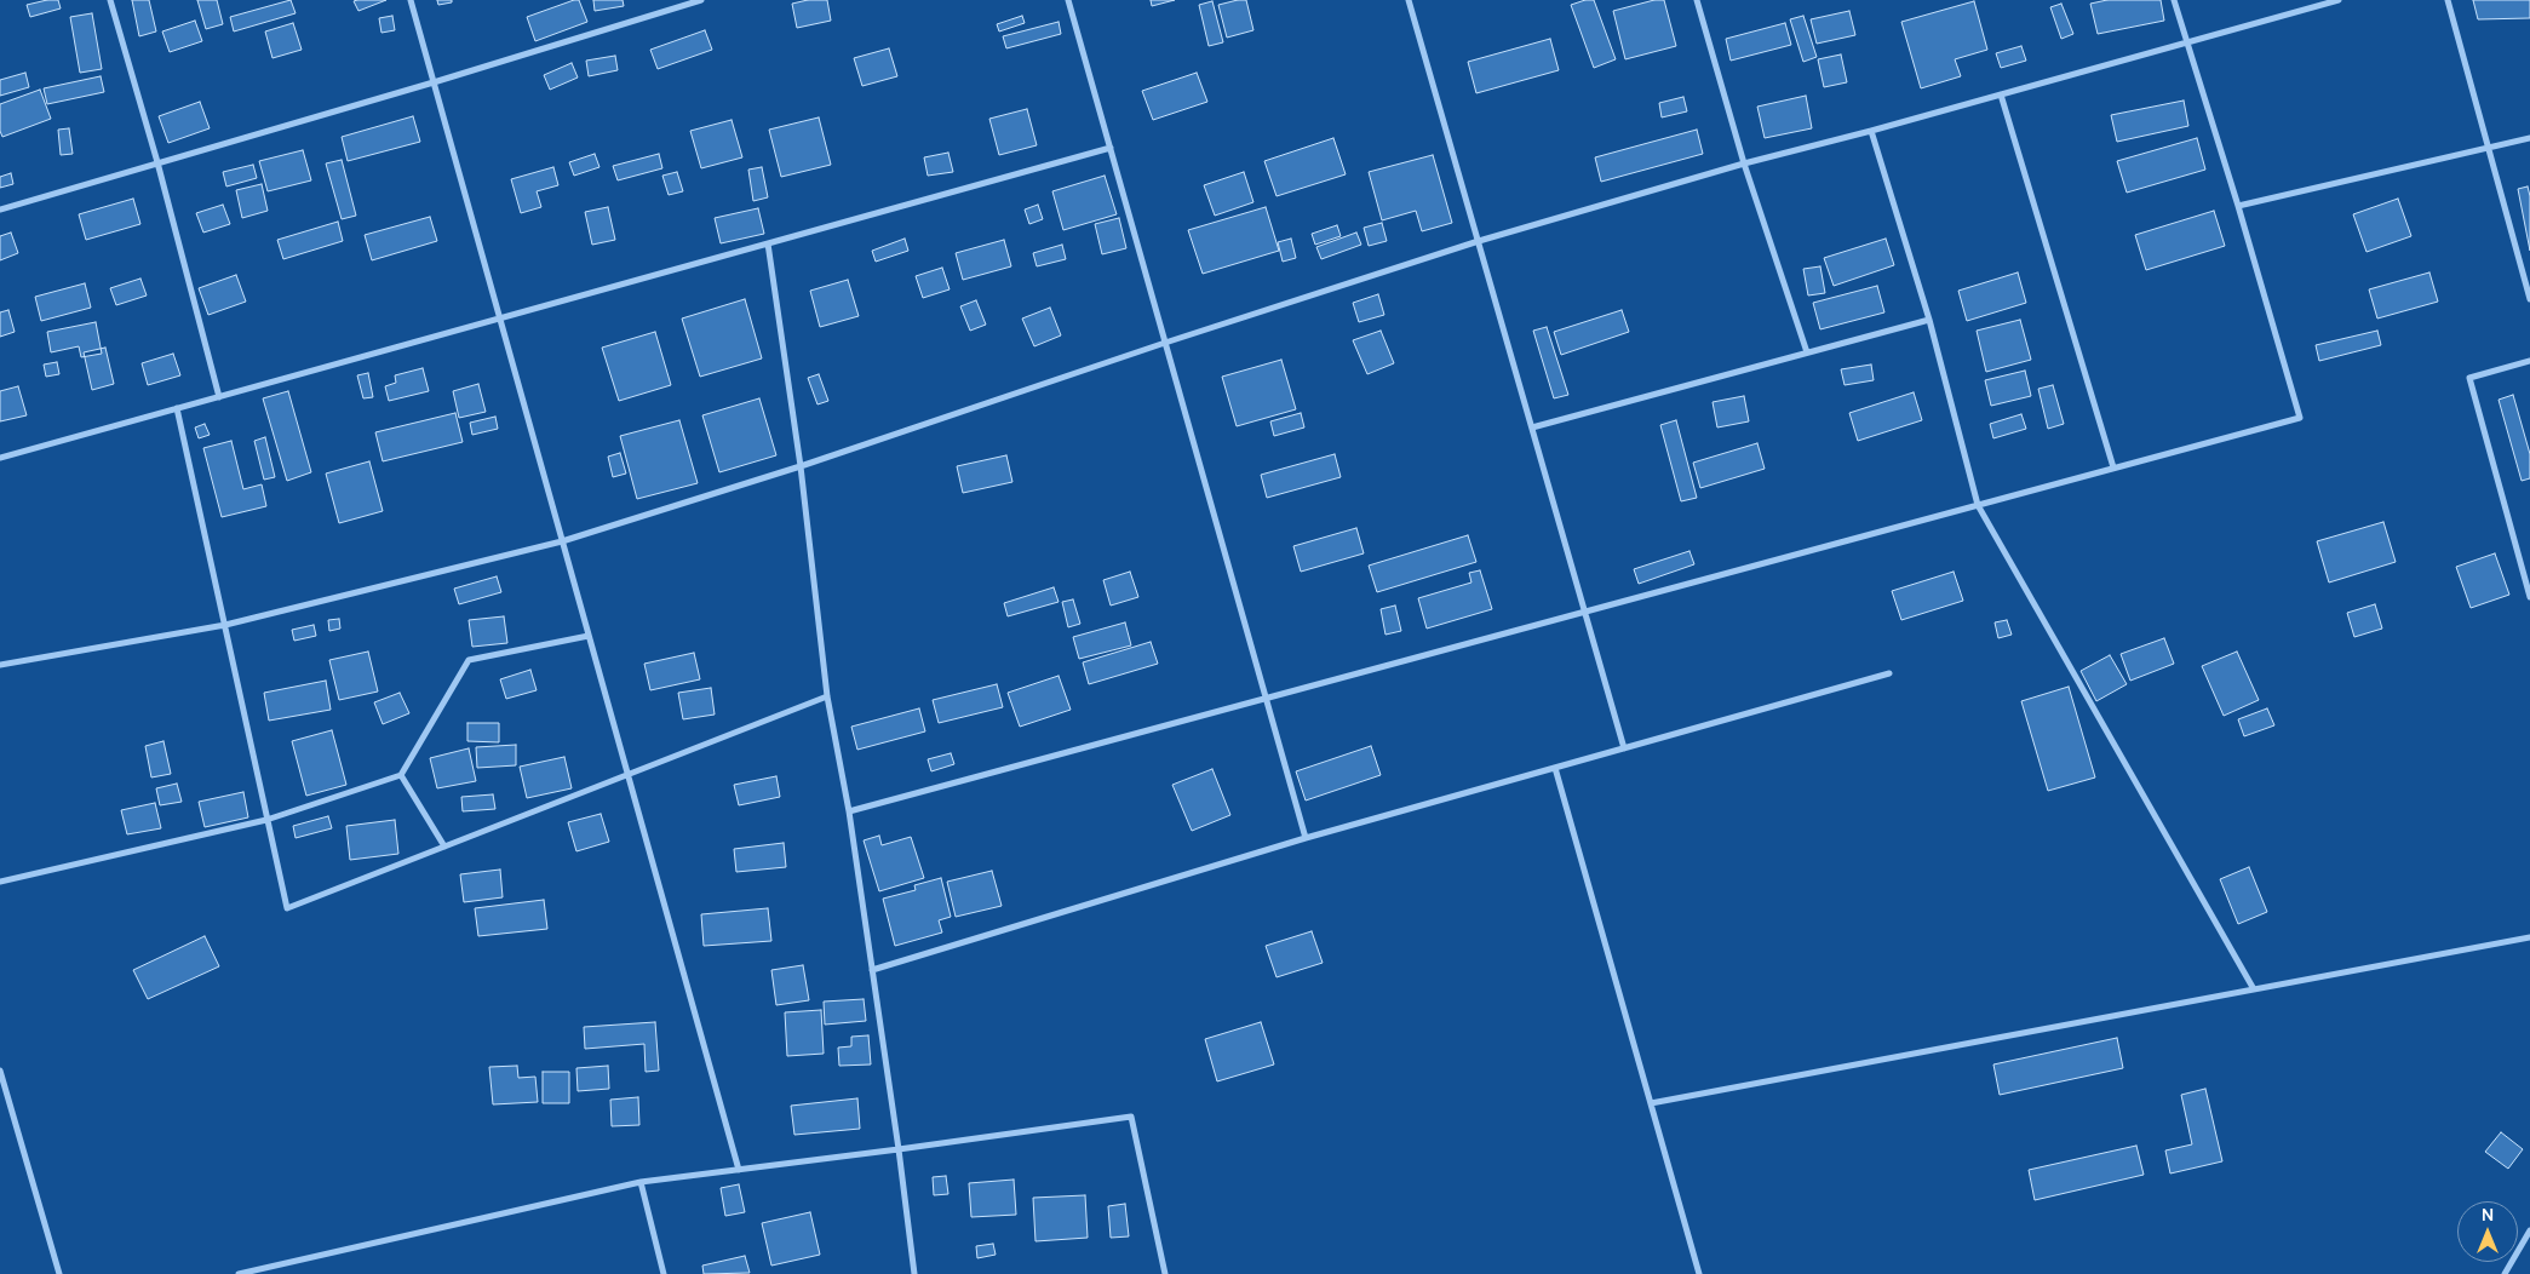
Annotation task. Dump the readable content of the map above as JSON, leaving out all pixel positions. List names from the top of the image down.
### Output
{
  "north": "top"
}
